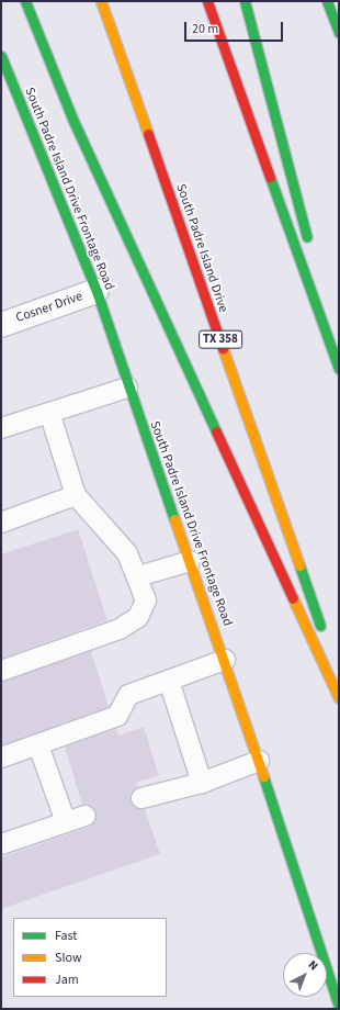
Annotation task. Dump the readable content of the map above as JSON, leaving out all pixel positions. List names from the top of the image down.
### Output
{
  "streets": {
    "main road": ["South Padre Island Drive Frontage Road", "South Padre Island Drive", "TX 358"],
    "street": ["Cosner Drive"]
  },
  "crossings": [
    ["South Padre Island Drive Frontage Road", "Cosner Drive"]
  ],
  "legend": ["Fast", "Slow", "Jam"],
  "scale_bar": "20 m",
  "north": "top right"
}
